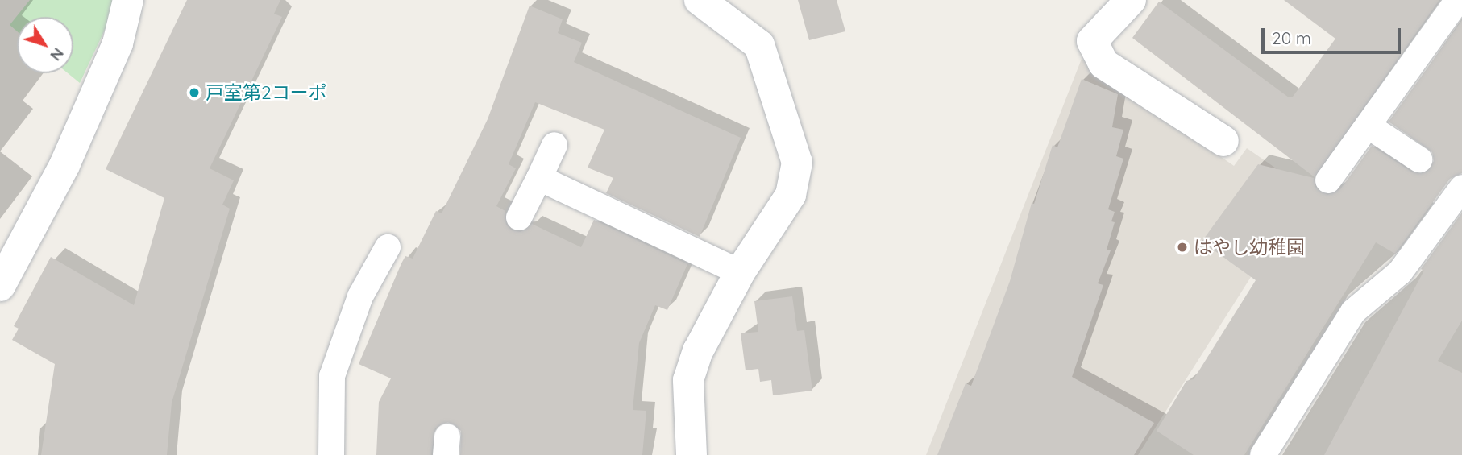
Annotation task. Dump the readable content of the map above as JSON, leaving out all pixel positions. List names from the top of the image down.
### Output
{
  "places": ["戸室第2コーポ", "はやし幼稚園"],
  "scale_bar": "20 m",
  "north": "bottom right"
}
